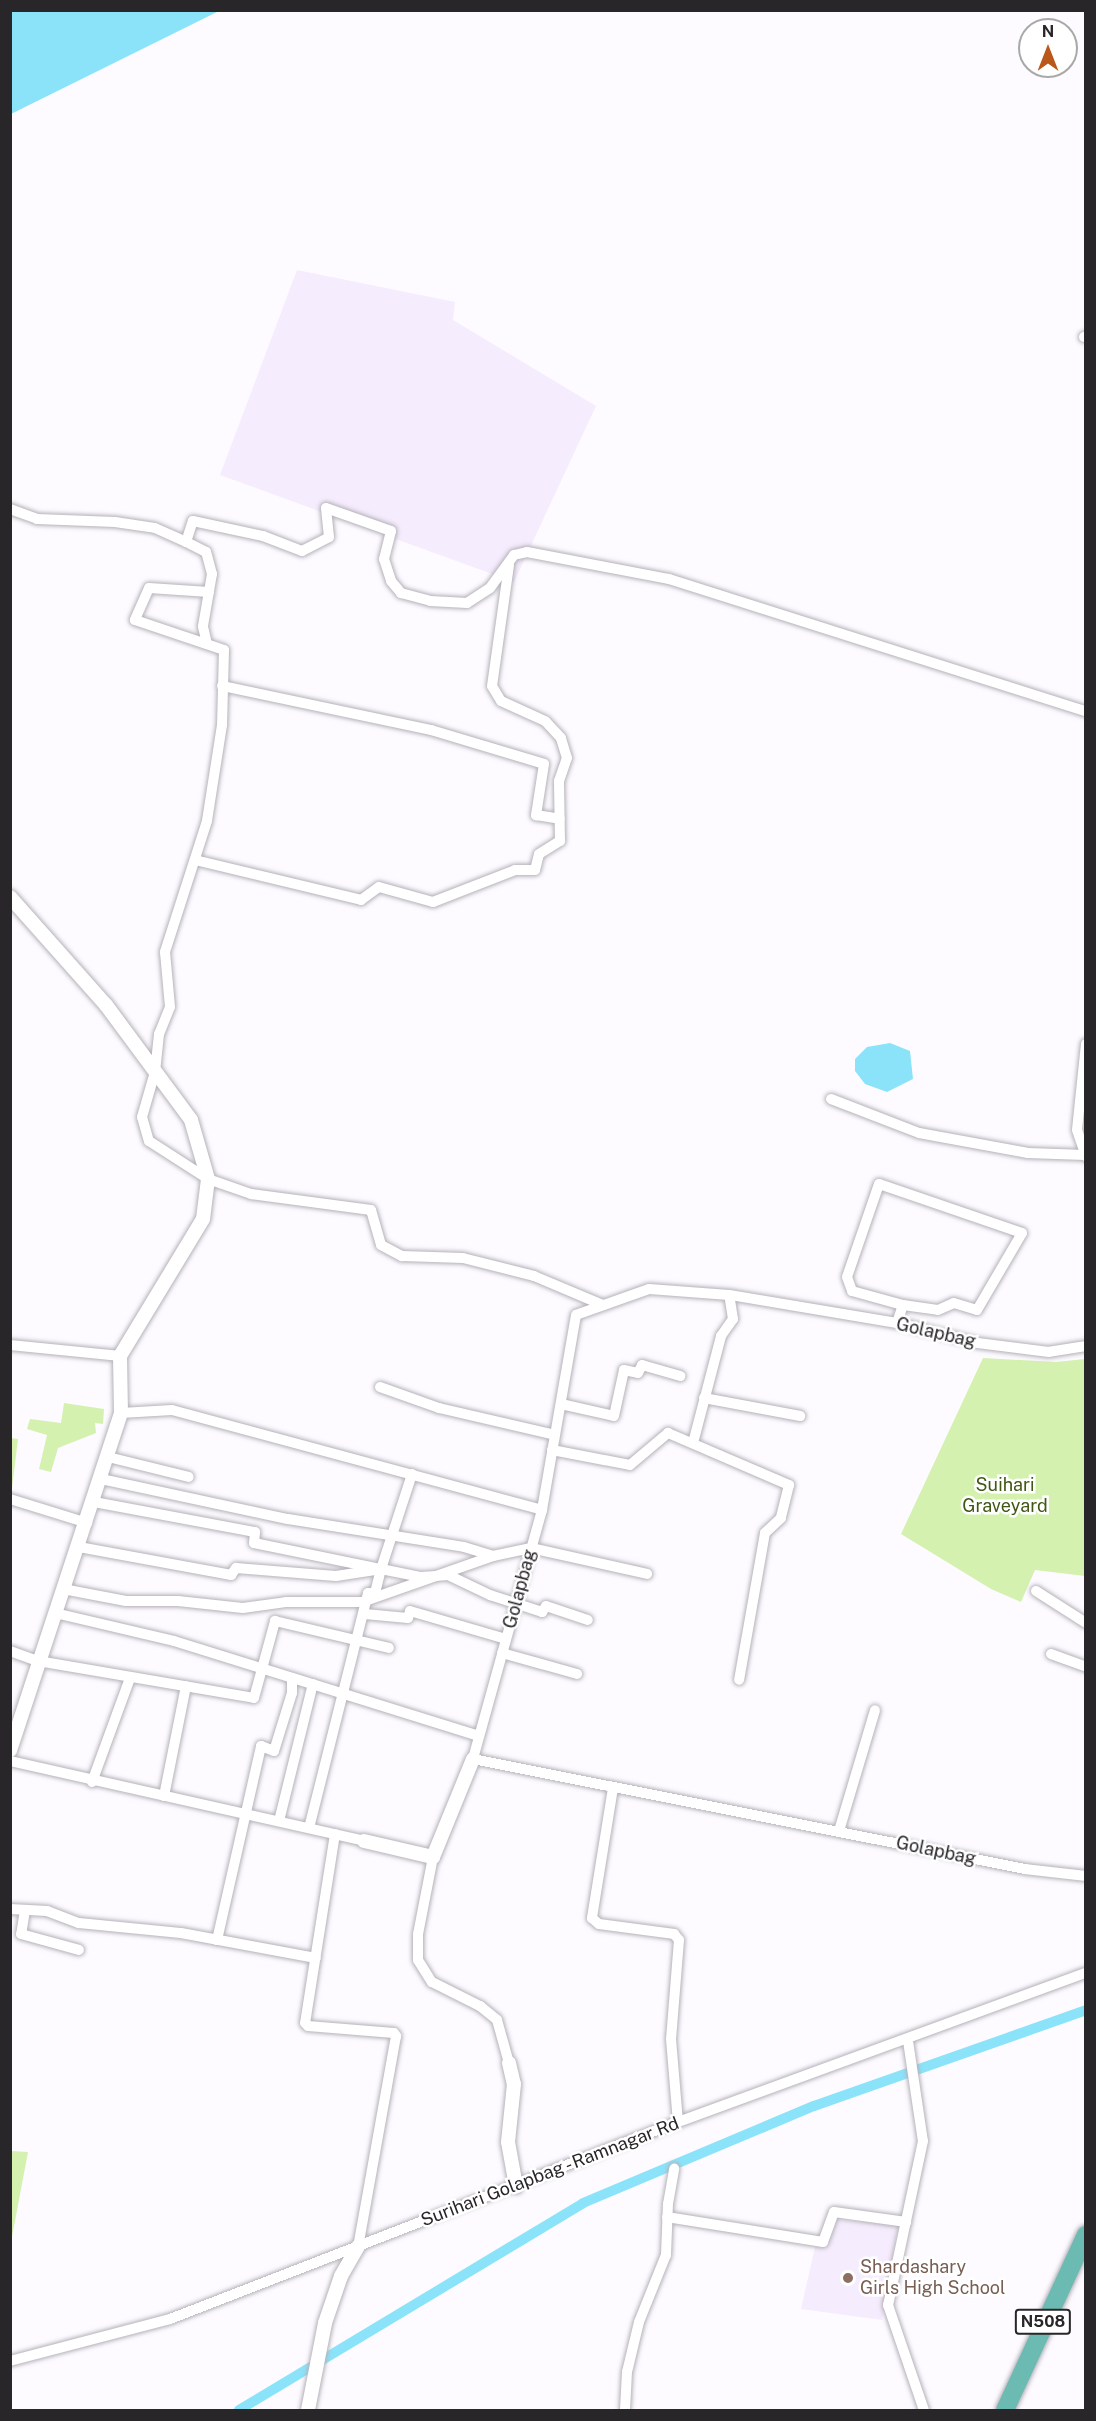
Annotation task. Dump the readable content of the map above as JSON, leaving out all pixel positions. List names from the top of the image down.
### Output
{
  "streets": {
    "highway": ["N508"],
    "street": ["Golapbag", "Surihari Golapbag - Ramnagar Rd"]
  },
  "parks": ["Suihari Graveyard"],
  "places": ["Shardashary Girls High School"],
  "north": "top"
}
